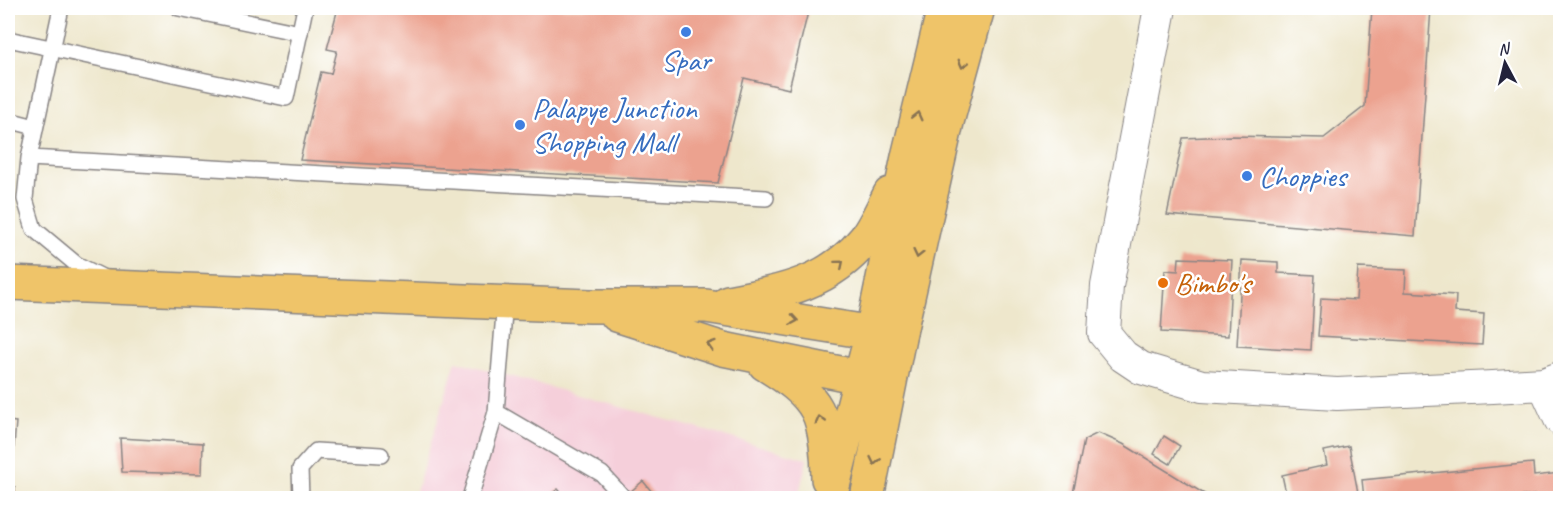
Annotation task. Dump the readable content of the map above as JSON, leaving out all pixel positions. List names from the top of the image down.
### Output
{
  "places": [
    "Spar",
    "Palapye Junction Shopping Mall",
    "Choppies",
    "Bimbo's"
  ],
  "north": "top"
}
